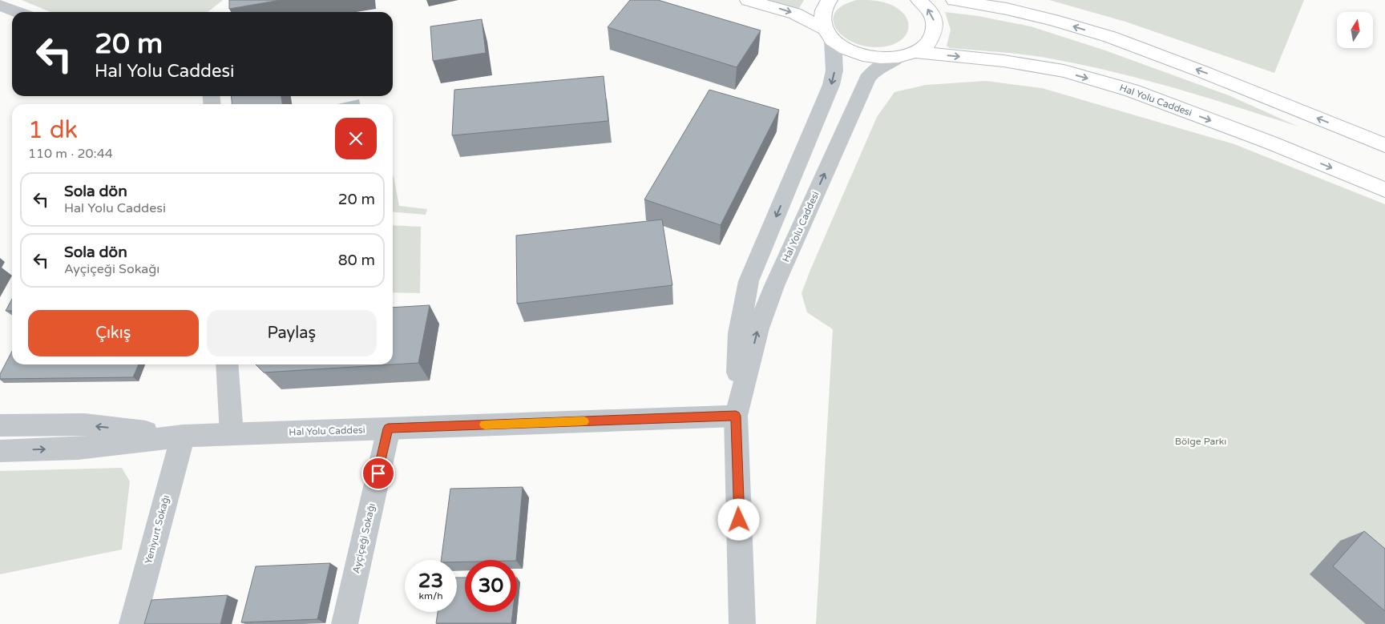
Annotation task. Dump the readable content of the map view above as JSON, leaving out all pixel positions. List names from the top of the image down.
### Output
{
  "streets": {
    "main road": ["Hal Yolu Caddesi"],
    "street": ["Yeniyurt Sokağı", "Ayçiçeği Sokağı"]
  },
  "crossings": [
    ["Hal Yolu Caddesi", "Yeniyurt Sokağı"],
    ["Hal Yolu Caddesi", "Ayçiçeği Sokağı"]
  ],
  "parks": ["Bölge Parkı"],
  "north": "top",
  "page": {
    "turn": ["20 m", "Hal Yolu Caddesi"],
    "heading": ["1 dk", "110 m · 20:44"],
    "list": [
      {
        "name": "Sola dön",
        "note": "Hal Yolu Caddesi",
        "value": "20 m"
      },
      {
        "name": "Sola dön",
        "note": "Ayçiçeği Sokağı",
        "value": "80 m"
      }
    ],
    "buttons": ["Çıkış", "Paylaş"],
    "speed": "23 km/h",
    "limit": "30"
  }
}
